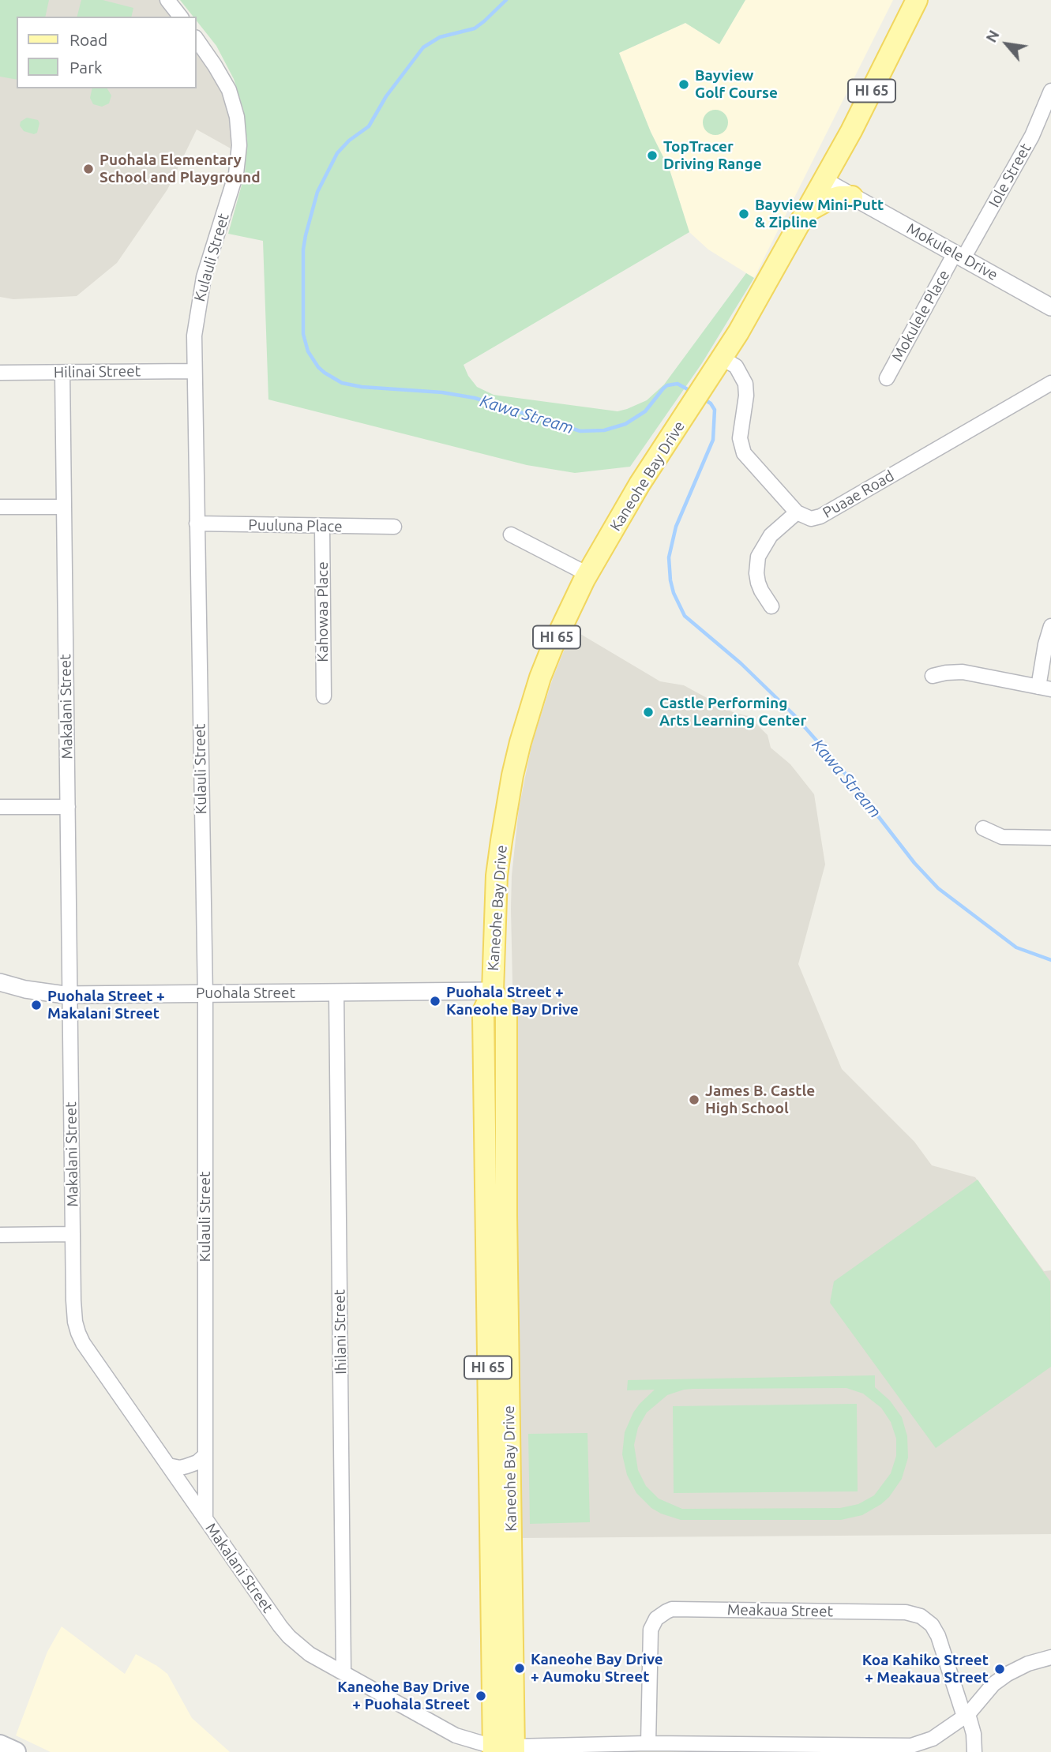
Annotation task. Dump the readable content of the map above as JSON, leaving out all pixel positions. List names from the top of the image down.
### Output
{
  "streets": {
    "main road": ["HI 65", "Kaneohe Bay Drive"],
    "street": [
      "Iole Street",
      "Mokulele Drive",
      "Kulauli Street",
      "Mokulele Place",
      "Hilinai Street",
      "Puaae Road",
      "Puuluna Place",
      "Kahowaa Place",
      "Makalani Street",
      "Puohala Street",
      "Ihilani Street",
      "Meakaua Street"
    ]
  },
  "crossings": [
    ["Iole Street", "Mokulele Drive"],
    ["Iole Street", "Mokulele Place"],
    ["Mokulele Drive", "Mokulele Place"],
    ["Mokulele Drive", "Kaneohe Bay Drive"],
    ["Kulauli Street", "Hilinai Street"],
    ["Kulauli Street", "Puuluna Place"],
    ["Kulauli Street", "Makalani Street"],
    ["Kulauli Street", "Puohala Street"],
    ["Hilinai Street", "Makalani Street"],
    ["Kaneohe Bay Drive", "Makalani Street"],
    ["Kaneohe Bay Drive", "Puohala Street"],
    ["Puuluna Place", "Kahowaa Place"],
    ["Makalani Street", "Puohala Street"],
    ["Makalani Street", "Ihilani Street"],
    ["Puohala Street", "Ihilani Street"]
  ],
  "water": ["Kawa Stream"],
  "places": [
    "Bayview Golf Course",
    "TopTracer Driving Range",
    "Puohala Elementary School and Playground",
    "Bayview Mini-Putt & Zipline",
    "Castle Performing Arts Learning Center",
    "Puohala Street + Kaneohe Bay Drive",
    "Puohala Street + Makalani Street",
    "James B. Castle High School",
    "Kaneohe Bay Drive + Aumoku Street",
    "Koa Kahiko Street + Meakaua Street",
    "Kaneohe Bay Drive + Puohala Street"
  ],
  "legend": ["Road", "Park"],
  "north": "top left"
}
